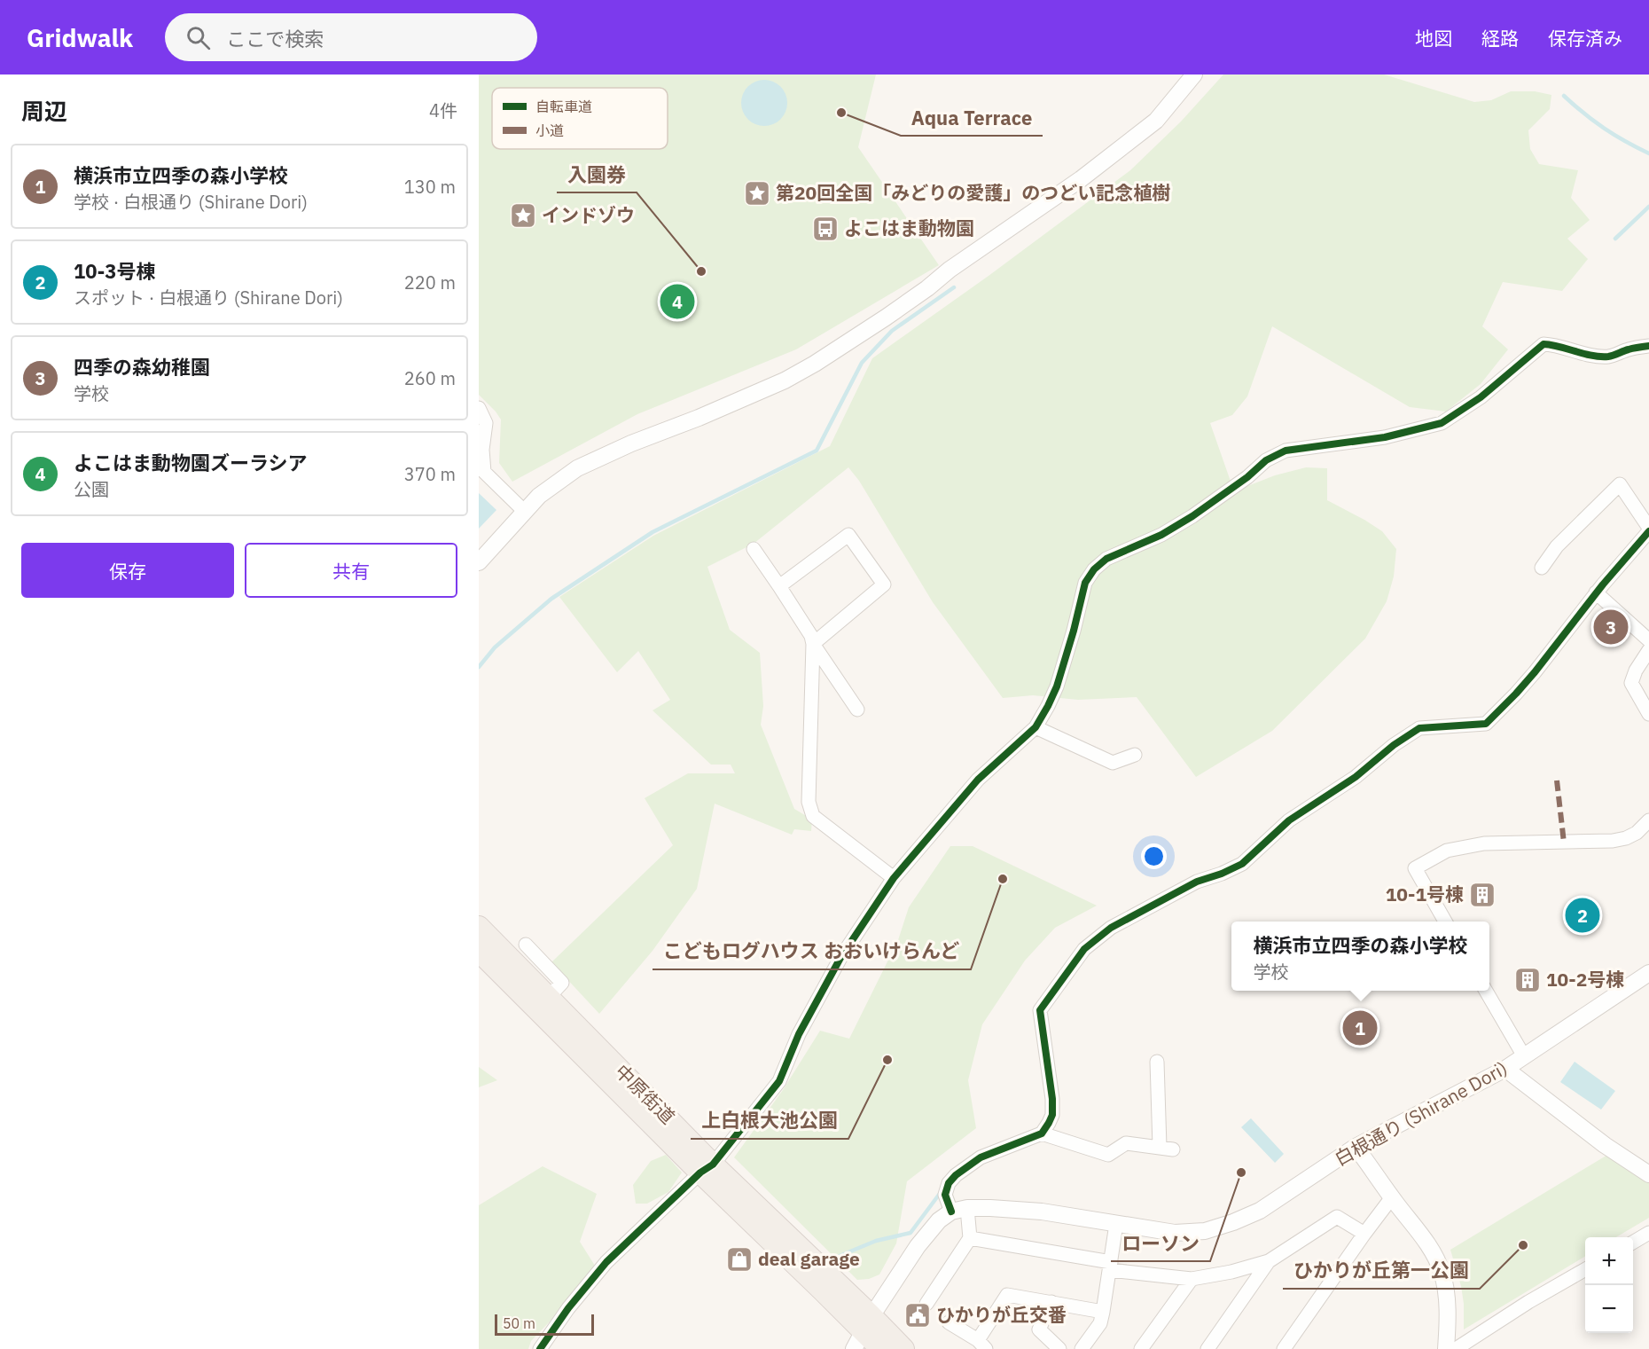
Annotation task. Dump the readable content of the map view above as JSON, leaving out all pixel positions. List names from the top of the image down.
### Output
{
  "streets": {
    "main road": ["中原街道"],
    "street": ["白根通り (Shirane Dori)"]
  },
  "places": {
    "other": [
      "Aqua Terrace",
      "入園券",
      "こどもログハウス おおいけらんど",
      "上白根大池公園",
      "ローソン",
      "ひかりが丘第一公園"
    ],
    "place": ["第20回全国「みどりの愛護」のつどい記念植樹", "インドゾウ"],
    "bus stop": ["よこはま動物園"],
    "building": ["10-1号棟", "10-2号棟"],
    "shop": ["deal garage"],
    "public building": ["ひかりが丘交番"]
  },
  "legend": ["自転車道", "小道"],
  "scale_bar": "50 m",
  "page": {
    "header": "Gridwalk",
    "search": "ここで検索",
    "nav": ["地図", "経路", "保存済み"],
    "heading": ["周辺", "4件"],
    "list": [
      {
        "mark": "1",
        "name": "横浜市立四季の森小学校",
        "note": "学校 · 白根通り (Shirane Dori)",
        "value": "130 m"
      },
      {
        "mark": "2",
        "name": "10-3号棟",
        "note": "スポット · 白根通り (Shirane Dori)",
        "value": "220 m"
      },
      {
        "mark": "3",
        "name": "四季の森幼稚園",
        "note": "学校",
        "value": "260 m"
      },
      {
        "mark": "4",
        "name": "よこはま動物園ズーラシア",
        "note": "公園",
        "value": "370 m"
      }
    ],
    "pins": [
      "4",
      "3",
      "2",
      "1"
    ],
    "buttons": ["保存", "共有"],
    "popup": ["横浜市立四季の森小学校", "学校"],
    "map_buttons": ["+", "−"],
    "scale": "50 m"
  }
}
